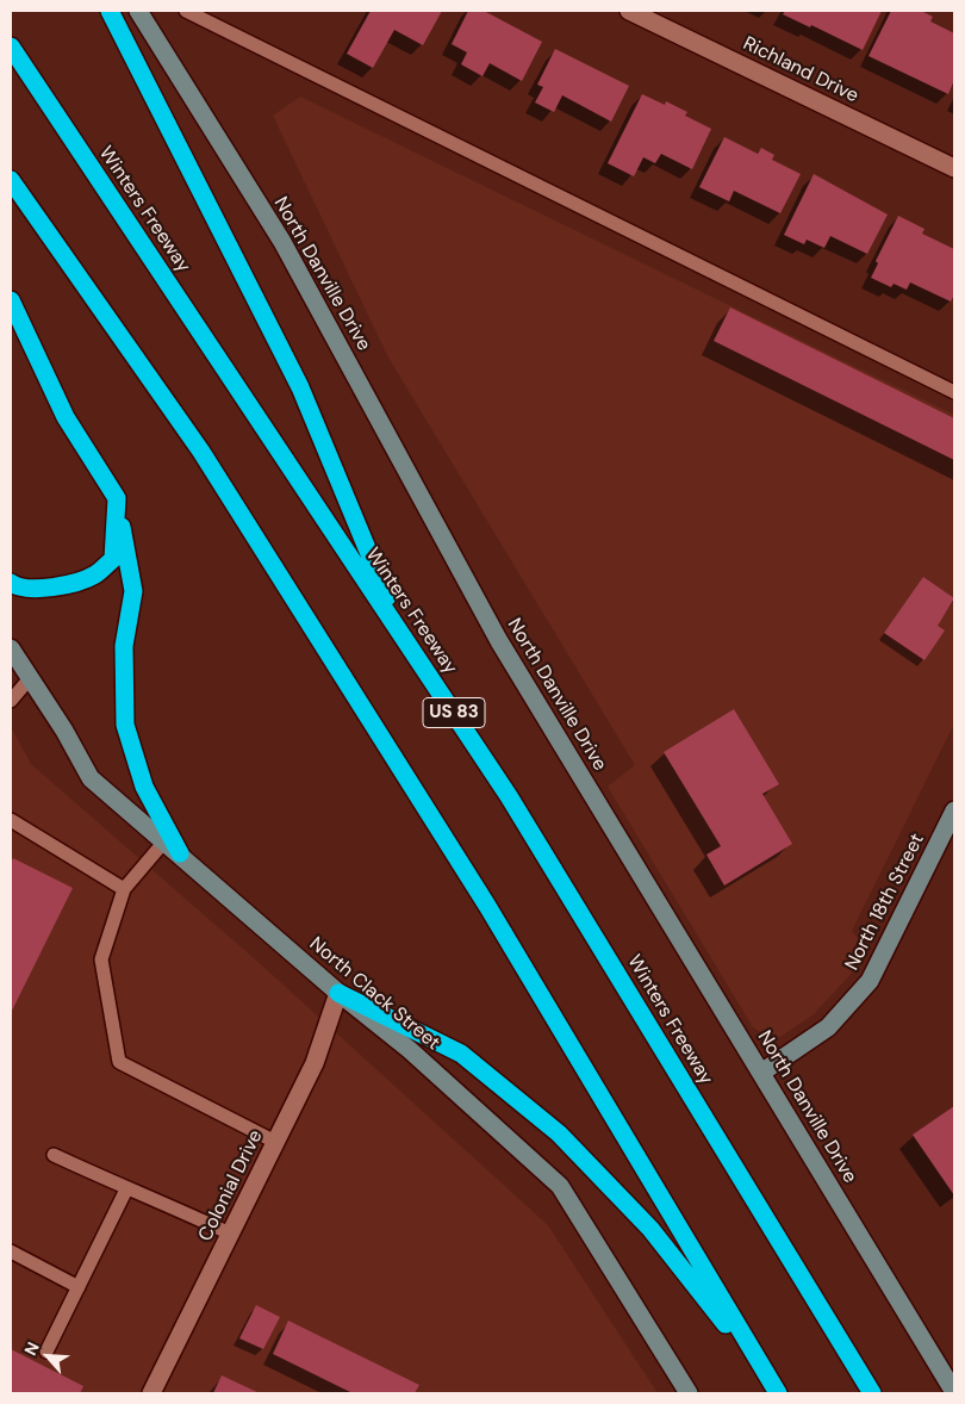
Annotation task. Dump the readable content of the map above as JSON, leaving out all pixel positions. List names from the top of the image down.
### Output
{
  "streets": {
    "highway": ["Winters Freeway", "US 83"],
    "main road": ["North Danville Drive", "North 18th Street", "North Clack Street"],
    "street": ["Richland Drive", "Colonial Drive"]
  },
  "crossings": [
    ["North Danville Drive", "North 18th Street"],
    ["North Clack Street", "Colonial Drive"]
  ],
  "north": "top left"
}
